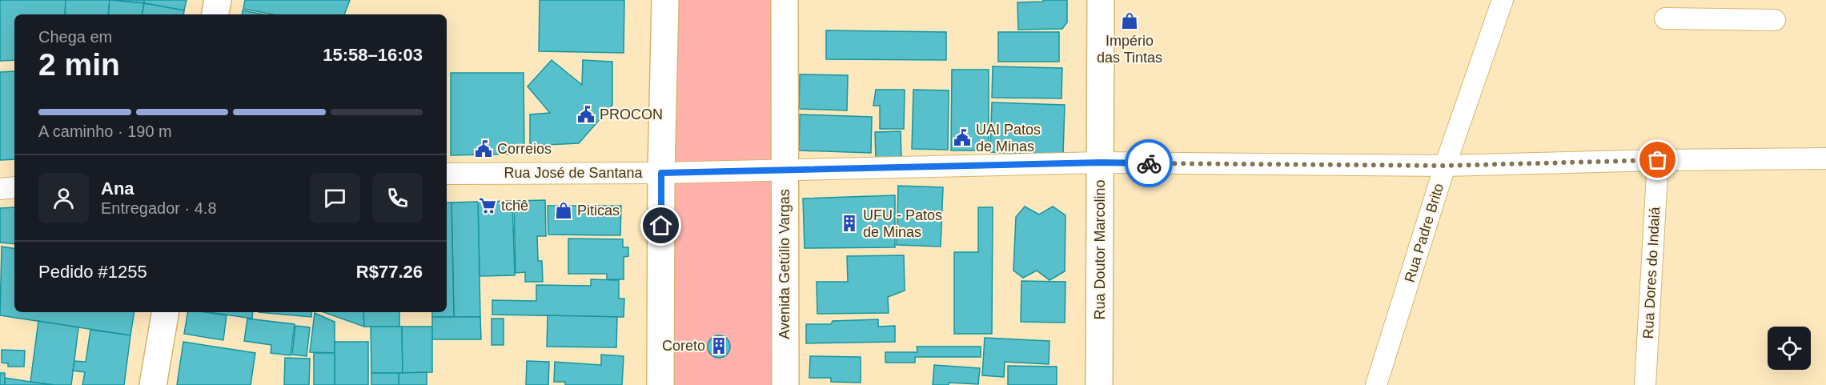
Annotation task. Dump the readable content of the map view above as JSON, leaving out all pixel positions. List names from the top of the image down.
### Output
{
  "streets": {
    "street": [
      "Rua José de Santana",
      "Rua Padre Brito",
      "Rua Doutor Marcolino",
      "Avenida Getúlio Vargas",
      "Rua Dores do Indaiá"
    ]
  },
  "crossings": [
    ["Rua José de Santana", "Rua Padre Brito"],
    ["Rua José de Santana", "Rua Doutor Marcolino"],
    ["Rua José de Santana", "Avenida Getúlio Vargas"],
    ["Rua José de Santana", "Rua Dores do Indaiá"]
  ],
  "places": {
    "shop": ["Império das Tintas", "Piticas"],
    "public building": ["PROCON", "UAI Patos de Minas", "Correios"],
    "supermarket": ["tchê"],
    "building": ["UFU - Patos de Minas", "Coreto"]
  },
  "page": {
    "heading": ["2 min", "Chega em", "15:58–16:03"],
    "panel": [
      "Ana",
      "Entregador · 4.8",
      "Pedido #1255",
      "R$77.26"
    ],
    "bar": "A caminho · 190 m"
  }
}
